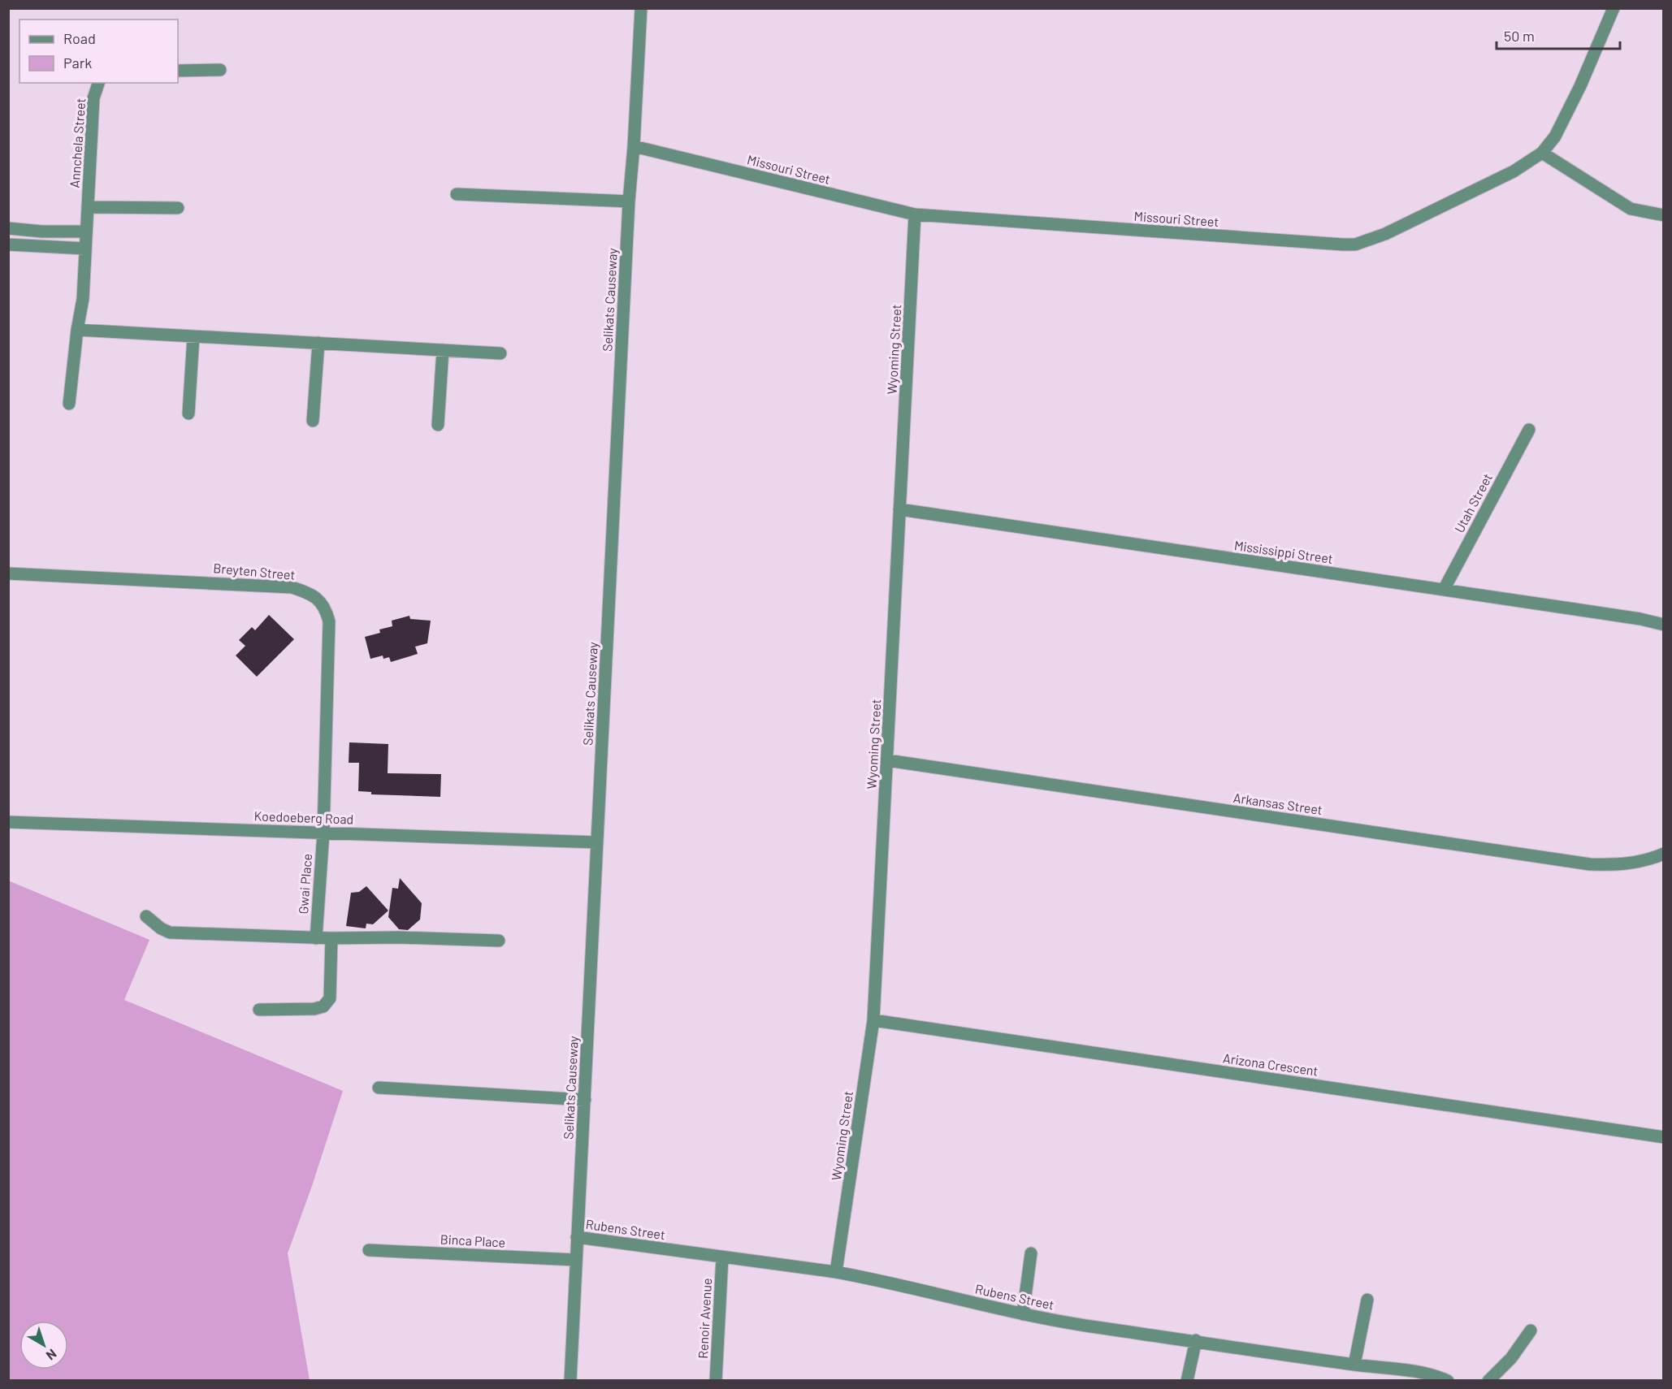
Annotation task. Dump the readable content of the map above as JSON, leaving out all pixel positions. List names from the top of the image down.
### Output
{
  "streets": {
    "street": [
      "Annchela Street",
      "Missouri Street",
      "Selikats Causeway",
      "Wyoming Street",
      "Utah Street",
      "Mississippi Street",
      "Breyten Street",
      "Arkansas Street",
      "Koedoeberg Road",
      "Gwai Place",
      "Arizona Crescent",
      "Rubens Street",
      "Binca Place",
      "Renoir Avenue"
    ]
  },
  "crossings": [
    ["Missouri Street", "Selikats Causeway"],
    ["Missouri Street", "Wyoming Street"],
    ["Selikats Causeway", "Koedoeberg Road"],
    ["Selikats Causeway", "Rubens Street"],
    ["Selikats Causeway", "Binca Place"],
    ["Wyoming Street", "Mississippi Street"],
    ["Wyoming Street", "Arkansas Street"],
    ["Wyoming Street", "Arizona Crescent"],
    ["Wyoming Street", "Rubens Street"],
    ["Utah Street", "Mississippi Street"],
    ["Breyten Street", "Koedoeberg Road"],
    ["Breyten Street", "Gwai Place"],
    ["Koedoeberg Road", "Gwai Place"],
    ["Rubens Street", "Renoir Avenue"]
  ],
  "legend": ["Road", "Park"],
  "scale_bar": "50 m",
  "north": "bottom right"
}
